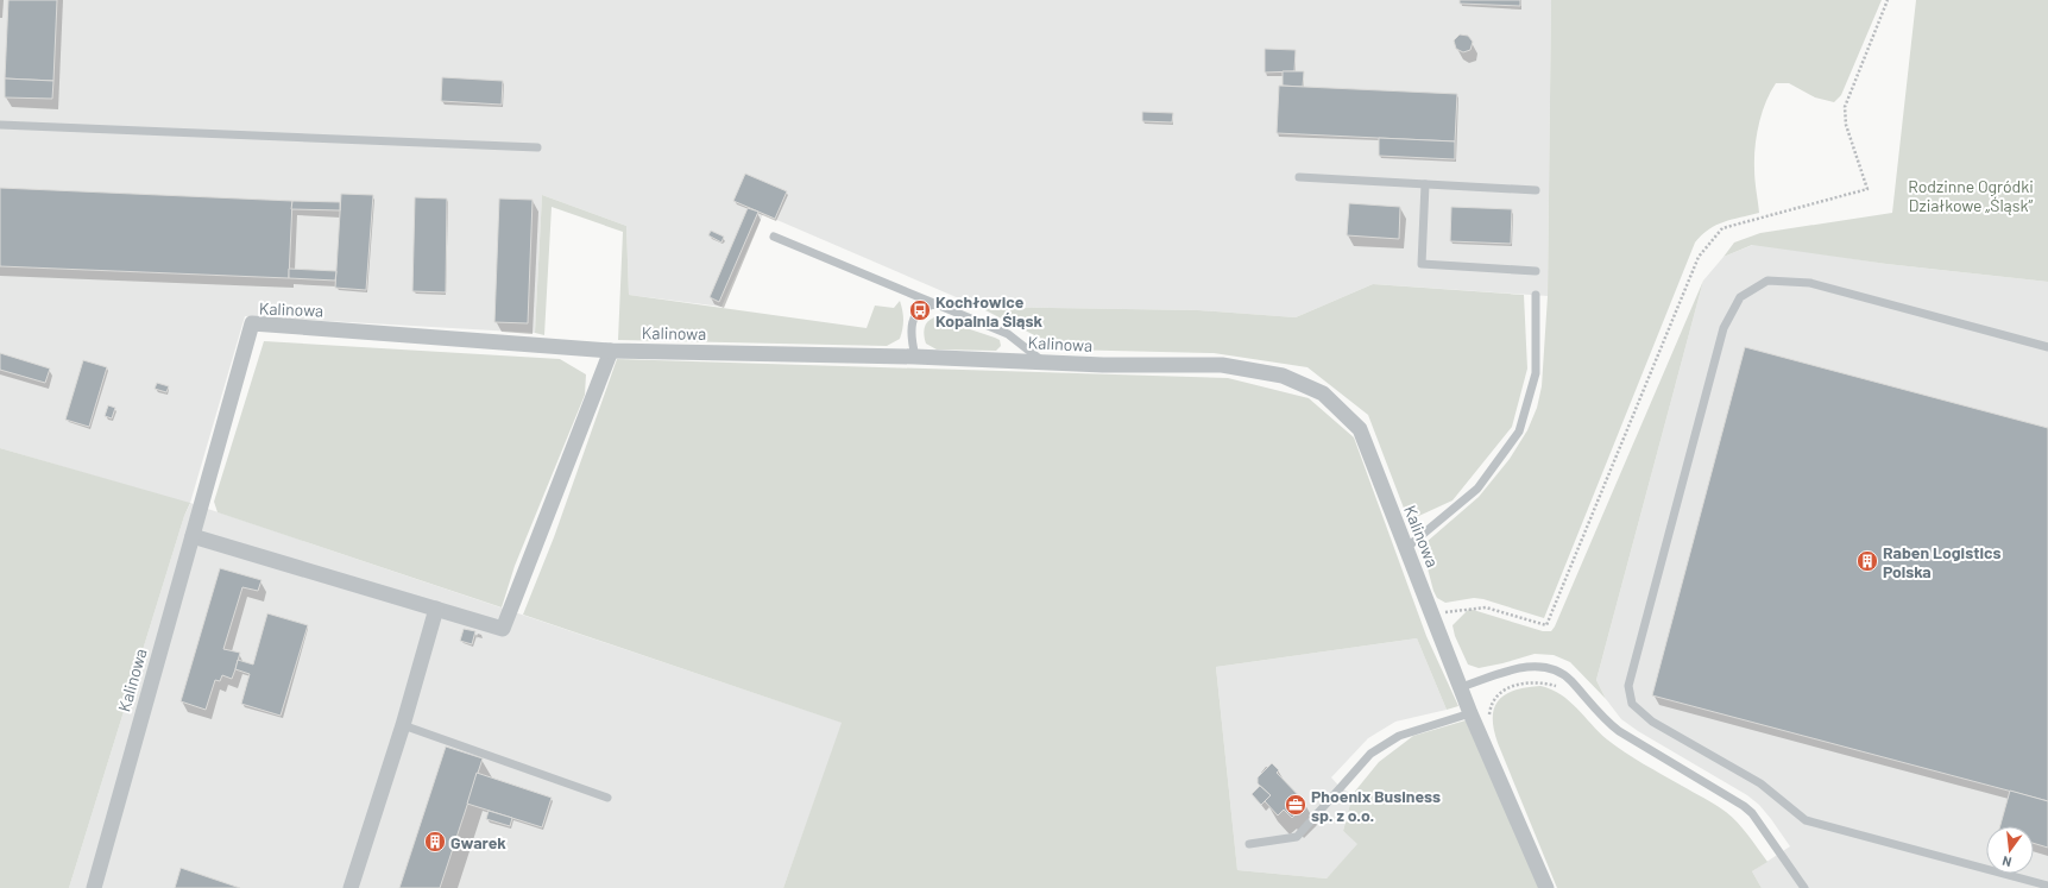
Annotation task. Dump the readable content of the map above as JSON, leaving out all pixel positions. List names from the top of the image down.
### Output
{
  "streets": {
    "street": ["Kalinowa"]
  },
  "parks": ["Rodzinne Ogródki Działkowe „Śląsk”"],
  "places": {
    "bus stop": ["Kochłowice Kopalnia Śląsk"],
    "building": ["Raben Logistics Polska", "Gwarek"],
    "office": ["Phoenix Business sp. z o.o."]
  },
  "north": "bottom"
}
